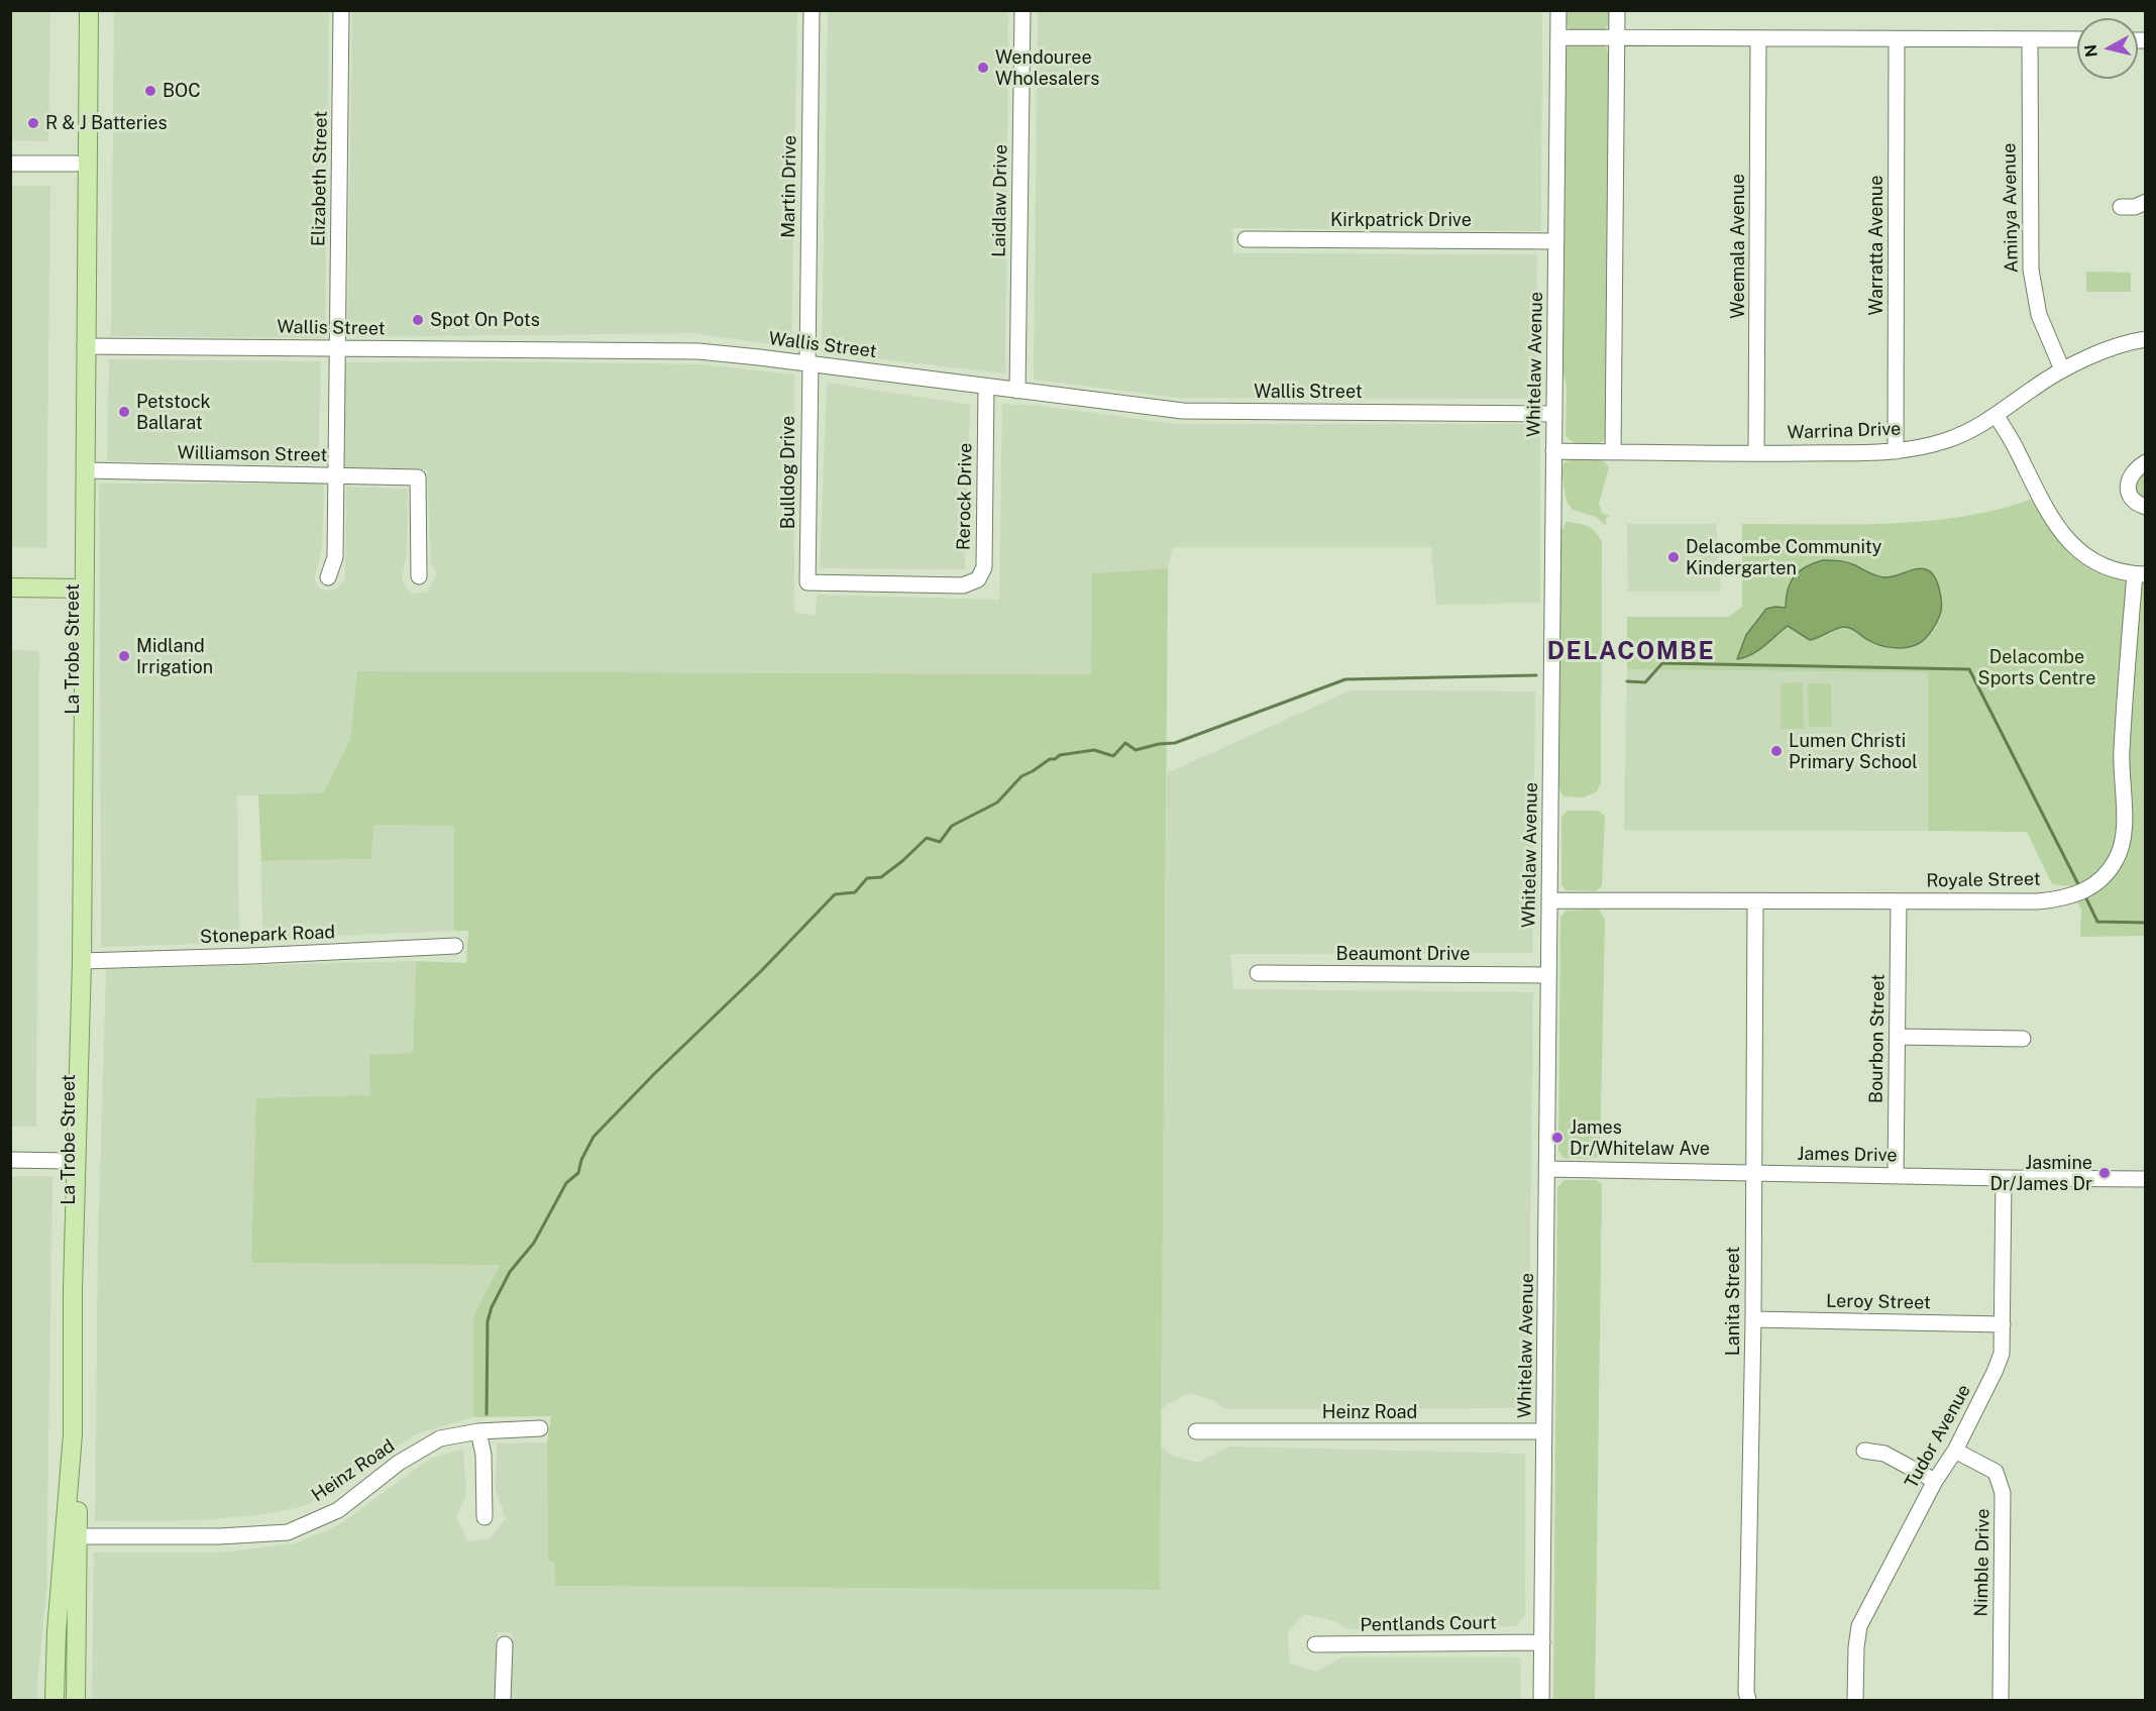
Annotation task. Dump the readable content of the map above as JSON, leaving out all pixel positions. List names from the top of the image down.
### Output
{
  "streets": {
    "main road": ["La Trobe Street"],
    "street": [
      "Elizabeth Street",
      "Martin Drive",
      "Laidlaw Drive",
      "Aminya Avenue",
      "Kirkpatrick Drive",
      "Warratta Avenue",
      "Weemala Avenue",
      "Wallis Street",
      "Whitelaw Avenue",
      "Warrina Drive",
      "Williamson Street",
      "Bulldog Drive",
      "Rerock Drive",
      "Royale Street",
      "Stonepark Road",
      "Beaumont Drive",
      "Bourbon Street",
      "James Drive",
      "Lanita Street",
      "Leroy Street",
      "Heinz Road",
      "Tudor Avenue",
      "Nimble Drive",
      "Pentlands Court"
    ]
  },
  "crossings": [
    ["Elizabeth Street", "Wallis Street"],
    ["Elizabeth Street", "Williamson Street"],
    ["Martin Drive", "Wallis Street"],
    ["Martin Drive", "Bulldog Drive"],
    ["Laidlaw Drive", "Wallis Street"],
    ["Aminya Avenue", "Warrina Drive"],
    ["Kirkpatrick Drive", "Whitelaw Avenue"],
    ["Warratta Avenue", "Warrina Drive"],
    ["Weemala Avenue", "Warrina Drive"],
    ["Wallis Street", "Whitelaw Avenue"],
    ["Wallis Street", "Bulldog Drive"],
    ["Wallis Street", "Rerock Drive"],
    ["Wallis Street", "La Trobe Street"],
    ["Whitelaw Avenue", "Warrina Drive"],
    ["Whitelaw Avenue", "Royale Street"],
    ["Whitelaw Avenue", "Beaumont Drive"],
    ["Whitelaw Avenue", "James Drive"],
    ["Whitelaw Avenue", "Heinz Road"],
    ["Whitelaw Avenue", "Pentlands Court"],
    ["Williamson Street", "La Trobe Street"],
    ["Bulldog Drive", "Rerock Drive"],
    ["La Trobe Street", "Stonepark Road"],
    ["La Trobe Street", "Heinz Road"],
    ["Royale Street", "Bourbon Street"],
    ["Royale Street", "Lanita Street"],
    ["Bourbon Street", "James Drive"],
    ["James Drive", "Lanita Street"],
    ["James Drive", "Tudor Avenue"],
    ["Lanita Street", "Leroy Street"],
    ["Leroy Street", "Tudor Avenue"],
    ["Tudor Avenue", "Nimble Drive"]
  ],
  "districts": ["DELACOMBE"],
  "parks": ["Delacombe Sports Centre"],
  "places": [
    "Wendouree Wholesalers",
    "BOC",
    "R & J Batteries",
    "Spot On Pots",
    "Petstock Ballarat",
    "Delacombe Community Kindergarten",
    "Midland Irrigation",
    "Lumen Christi Primary School",
    "James Dr/Whitelaw Ave",
    "Jasmine Dr/James Dr"
  ],
  "north": "left"
}
